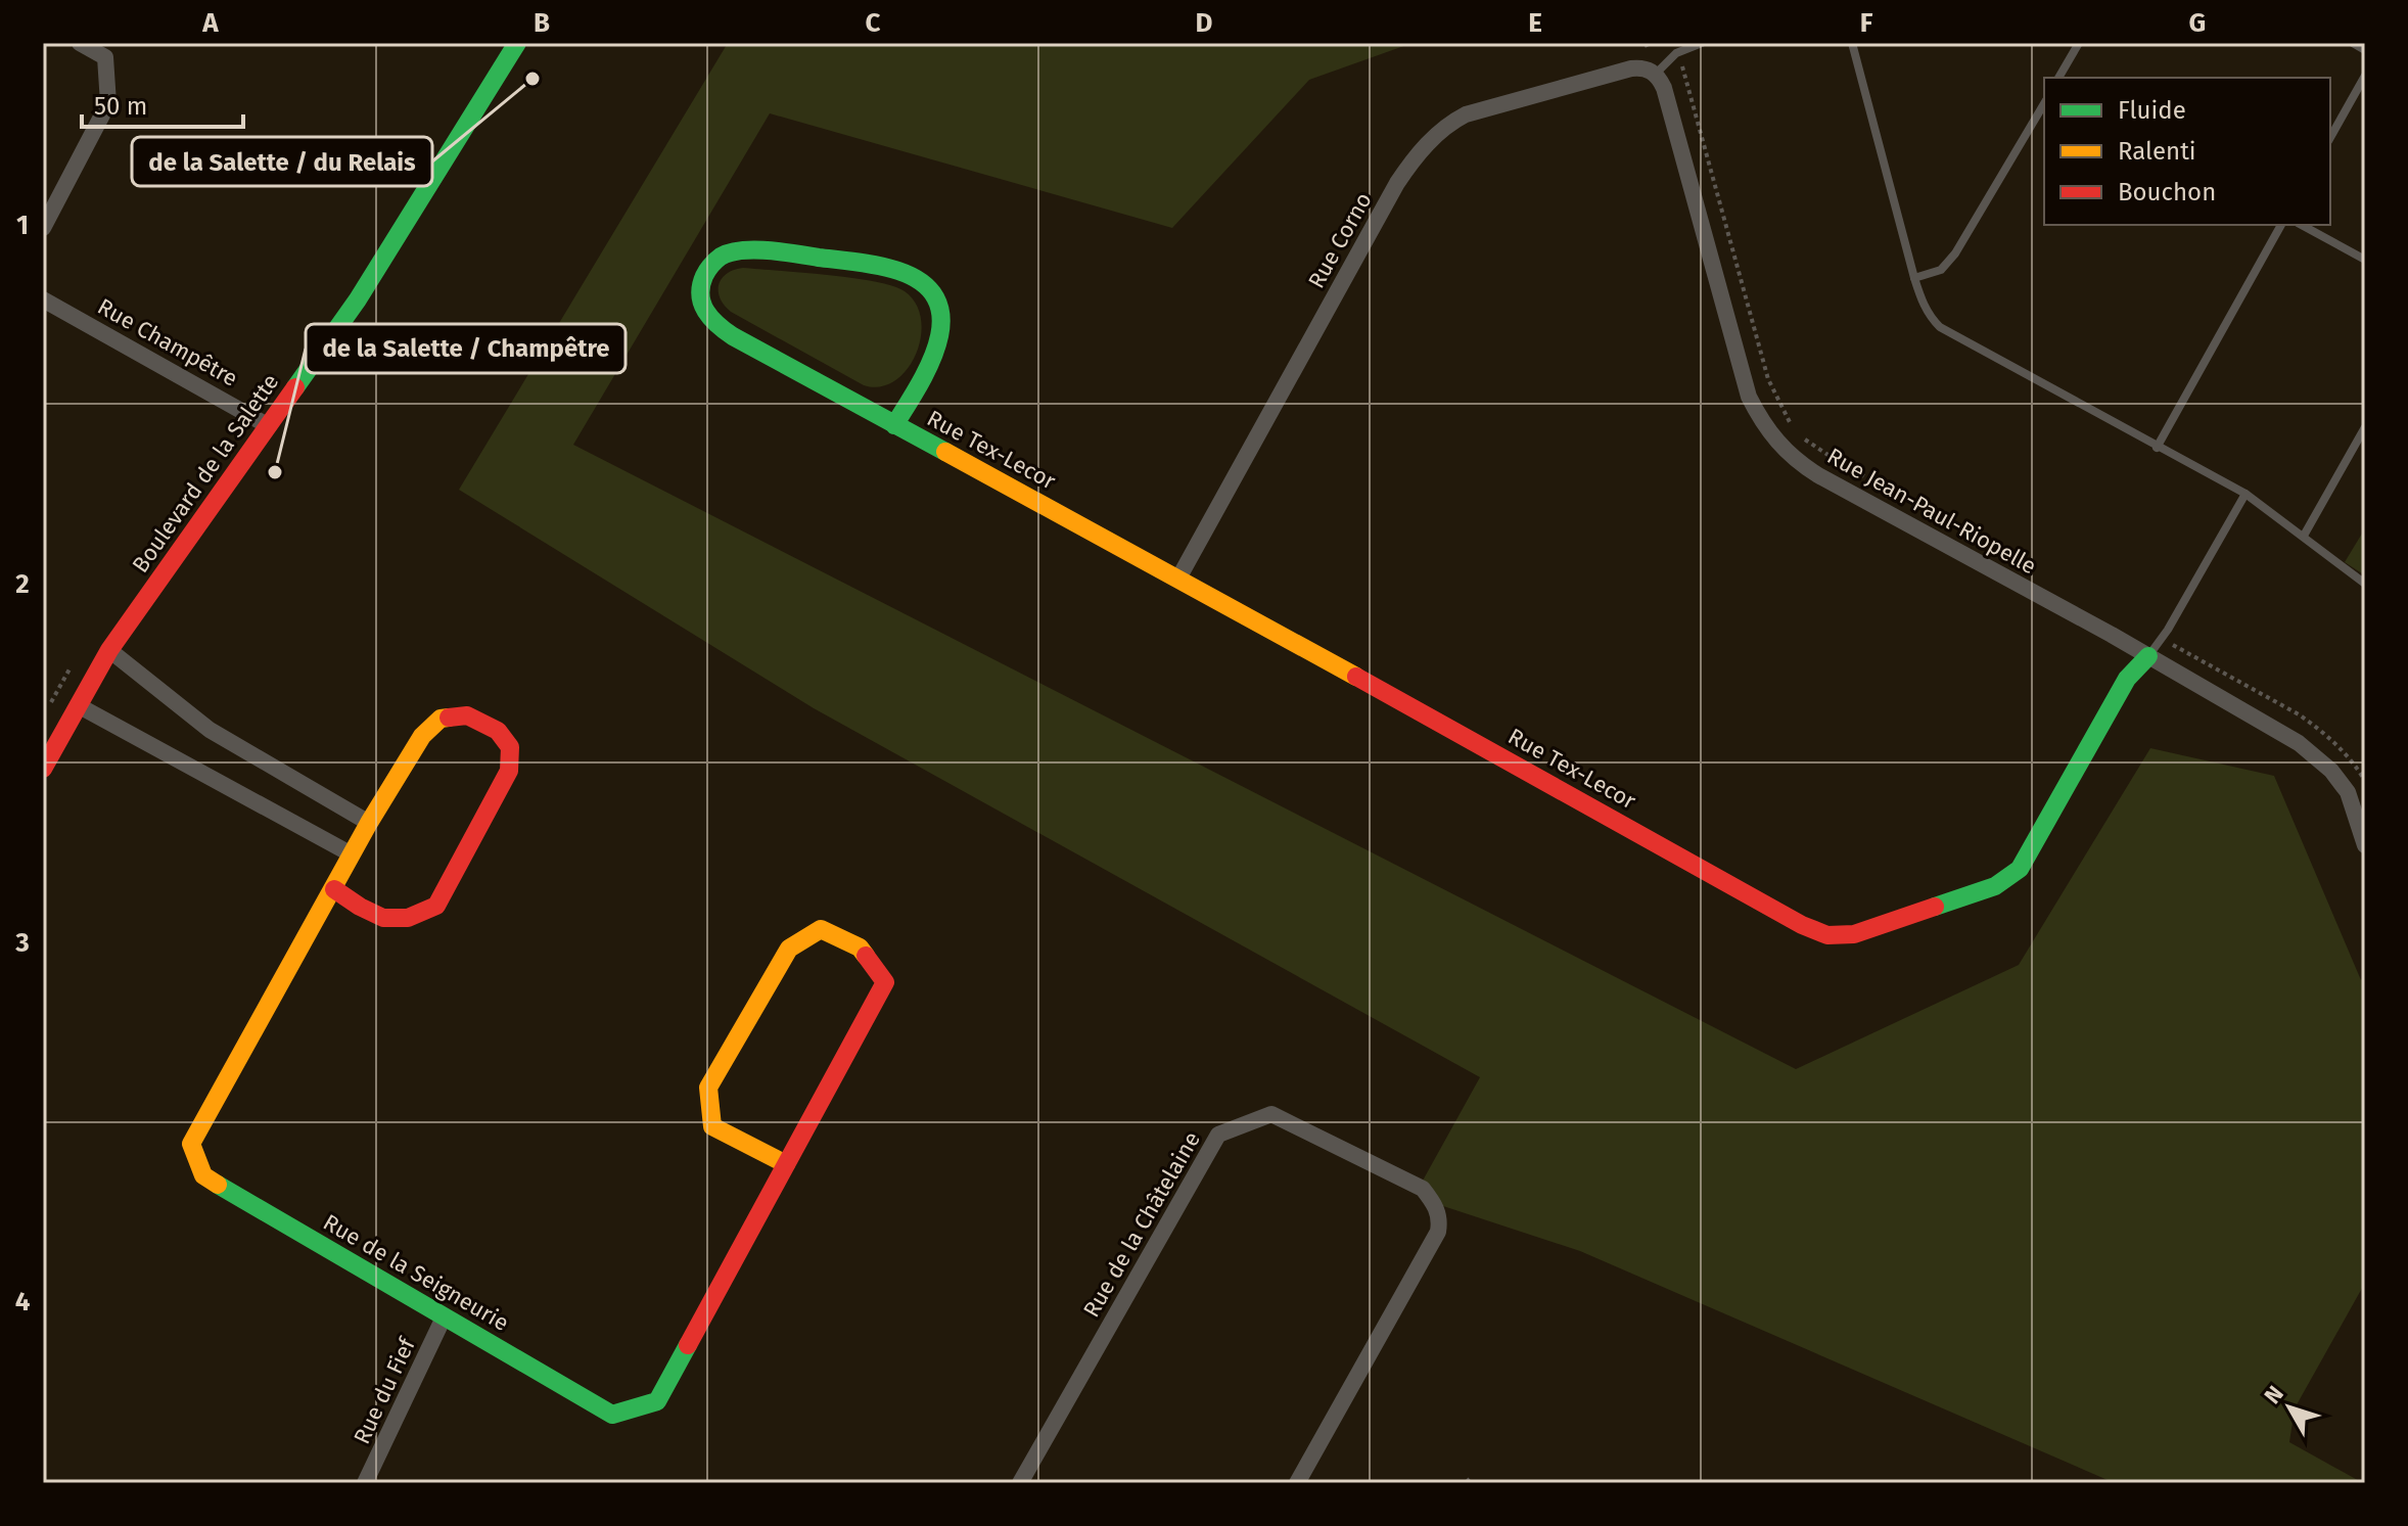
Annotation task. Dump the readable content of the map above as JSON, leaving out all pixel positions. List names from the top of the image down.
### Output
{
  "streets": {
    "street": [
      "Rue Corno",
      "Rue Champêtre",
      "Rue Tex-Lecor",
      "Boulevard de la Salette",
      "Rue Jean-Paul-Riopelle",
      "Rue de la Châtelaine",
      "Rue de la Seigneurie",
      "Rue du Fief"
    ]
  },
  "crossings": [
    ["Rue Corno", "Rue Tex-Lecor"],
    ["Rue Corno", "Rue Jean-Paul-Riopelle"],
    ["Rue Champêtre", "Boulevard de la Salette"],
    ["Rue Tex-Lecor", "Rue Jean-Paul-Riopelle"],
    ["Rue de la Seigneurie", "Rue du Fief"]
  ],
  "places": ["de la Salette / du Relais", "de la Salette / Champêtre"],
  "legend": ["Fluide", "Ralenti", "Bouchon"],
  "scale_bar": "50 m",
  "north": "top left",
  "grid": {
    "columns": [
      "A",
      "B",
      "C",
      "D",
      "E",
      "F",
      "G"
    ],
    "rows": [
      "1",
      "2",
      "3",
      "4"
    ]
  }
}
